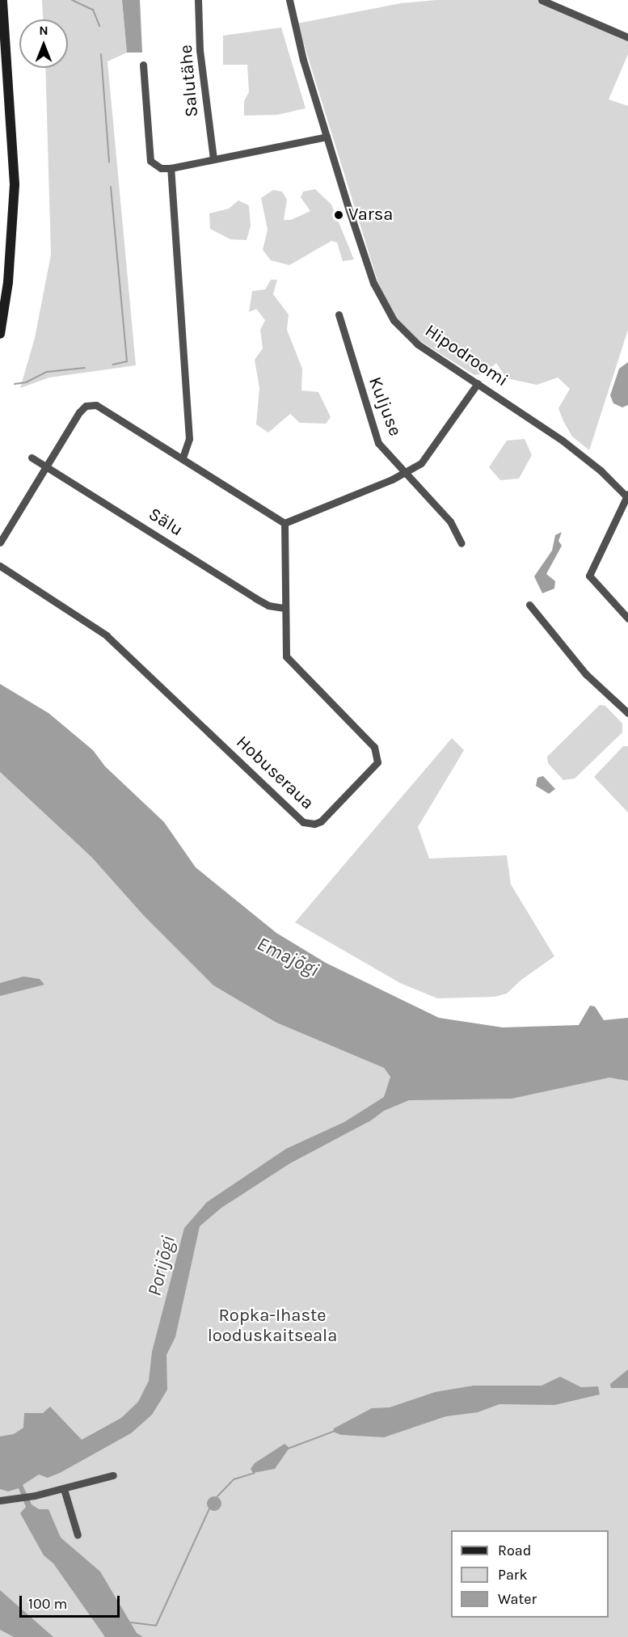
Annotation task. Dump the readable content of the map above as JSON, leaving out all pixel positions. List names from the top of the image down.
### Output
{
  "streets": {
    "street": [
      "Salutähe",
      "Hipodroomi",
      "Kuljuse",
      "Sälu",
      "Hobuseraua"
    ]
  },
  "crossings": [
    ["Sälu", "Hobuseraua"]
  ],
  "water": ["Emajõgi", "Porijõgi"],
  "parks": ["Ropka-Ihaste looduskaitseala"],
  "places": ["Varsa"],
  "legend": ["Road", "Park", "Water"],
  "scale_bar": "100 m",
  "north": "top"
}
